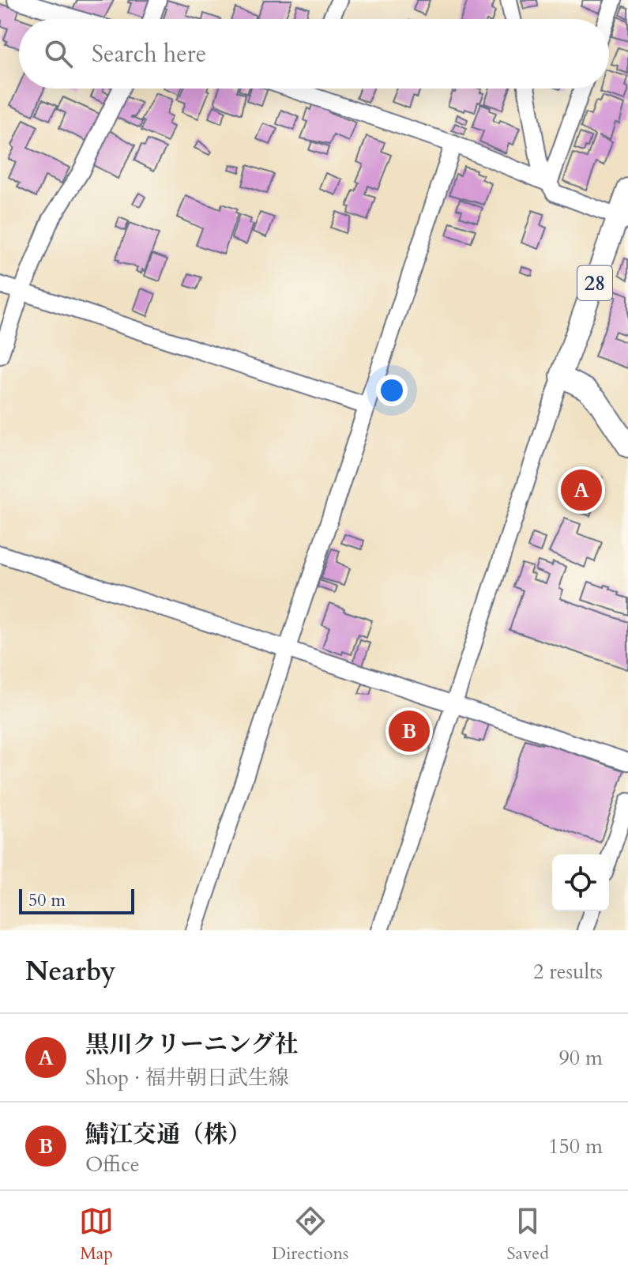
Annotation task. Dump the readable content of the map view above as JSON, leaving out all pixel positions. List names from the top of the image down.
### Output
{
  "streets": {
    "main road": ["28"]
  },
  "scale_bar": "50 m",
  "page": {
    "search": "Search here",
    "pins": ["A", "B"],
    "scale": "50 m",
    "heading": ["Nearby", "2 results"],
    "list": [
      {
        "mark": "A",
        "name": "黒川クリーニング社",
        "note": "Shop · 福井朝日武生線",
        "value": "90 m"
      },
      {
        "mark": "B",
        "name": "鯖江交通（株）",
        "note": "Office",
        "value": "150 m"
      }
    ],
    "nav": ["Map", "Directions", "Saved"]
  }
}
